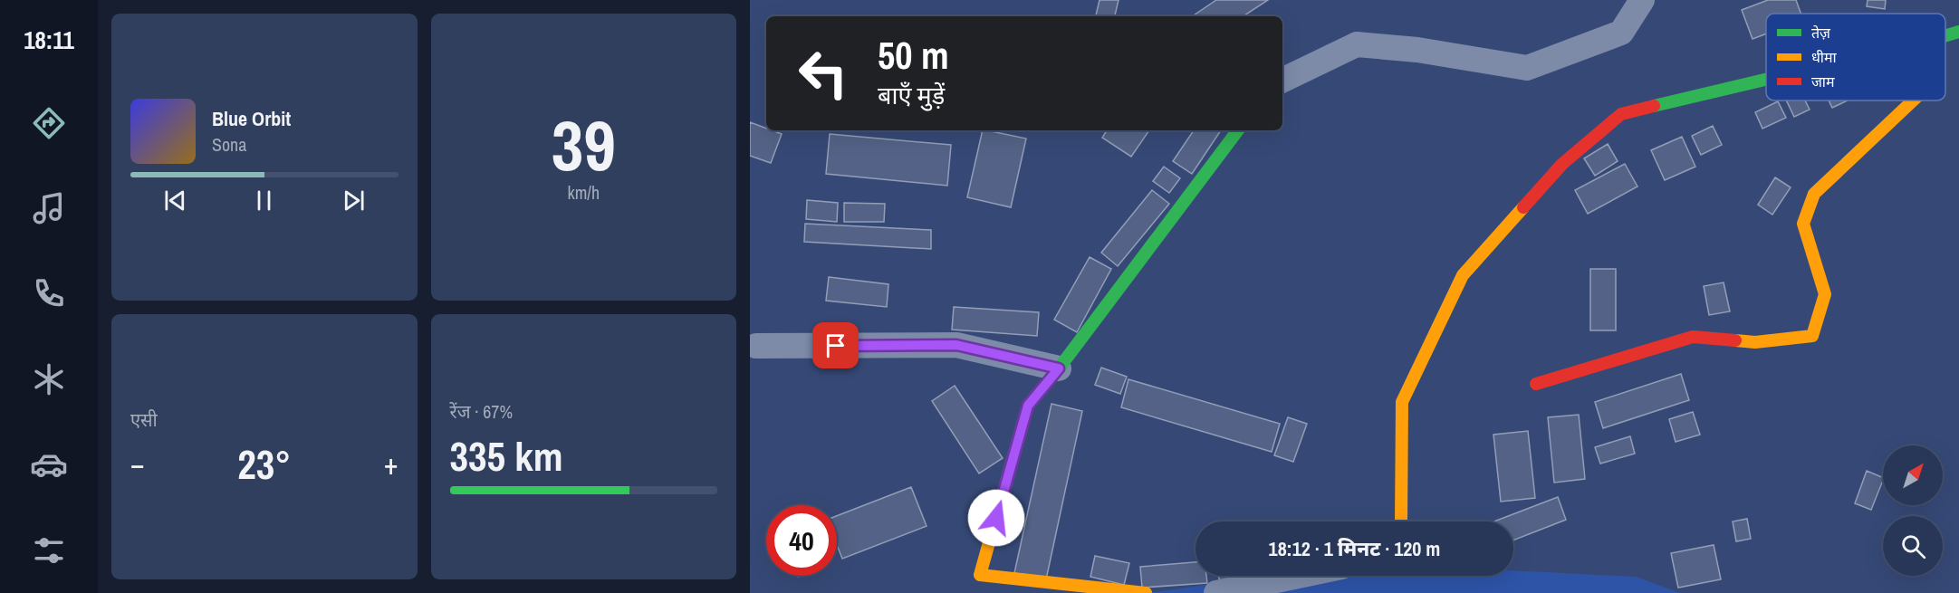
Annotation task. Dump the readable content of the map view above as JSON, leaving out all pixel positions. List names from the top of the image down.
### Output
{
  "legend": ["तेज़", "धीमा", "जाम"],
  "north": "top right",
  "page": {
    "tabs": "18:11",
    "tile": [
      ["39", "km/h"],
      "एसी",
      ["रेंज · 67%", "335 km"]
    ],
    "turn": ["50 m", "बाएँ मुड़ें"],
    "song": ["Blue Orbit", "Sona"],
    "heat": ["−", "23°", "+"],
    "limit": "40",
    "trip": "18:12 · 1 मिनट · 120 m"
  }
}
